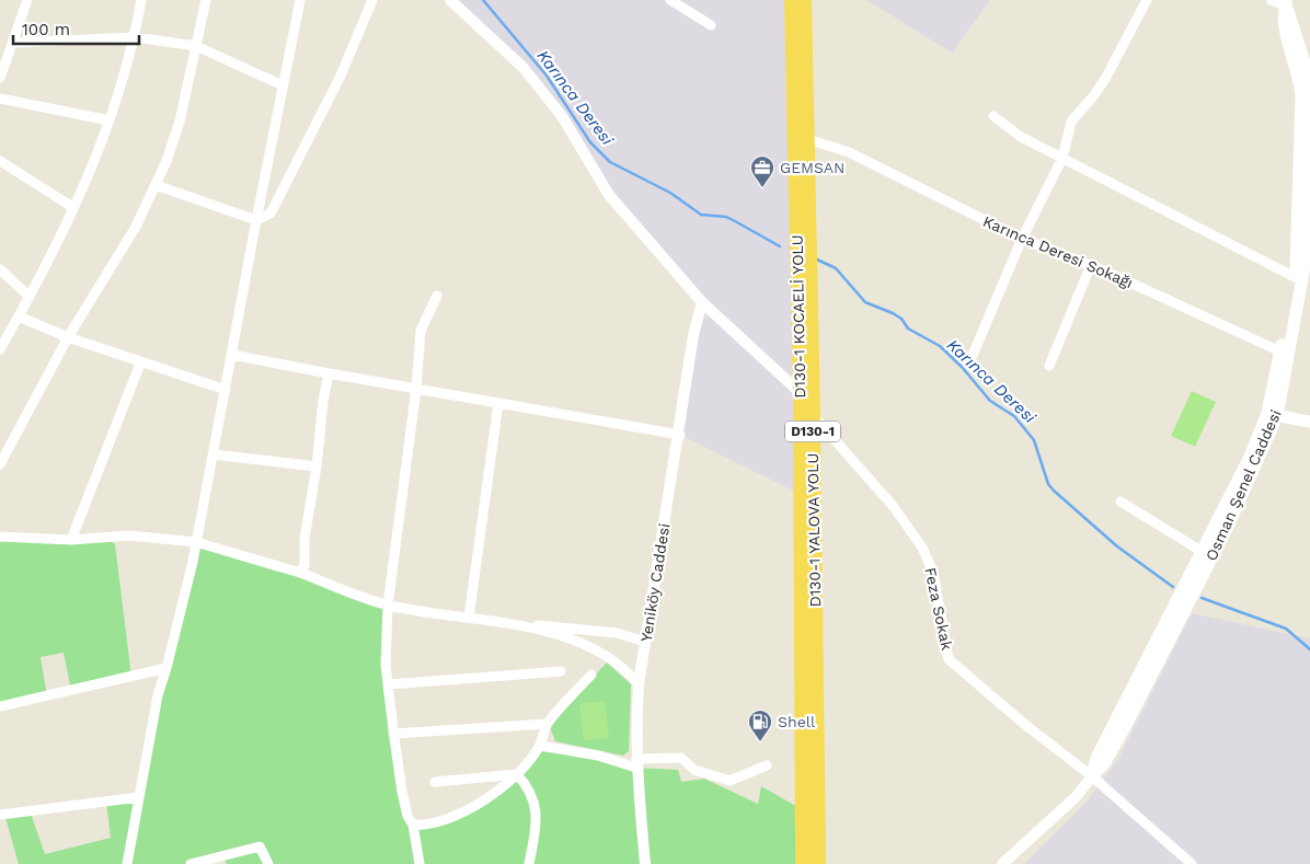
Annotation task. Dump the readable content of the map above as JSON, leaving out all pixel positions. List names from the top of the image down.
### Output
{
  "streets": {
    "highway": ["D130-1 KOCAELİ YOLU", "D130-1", "D130-1 YALOVA YOLU"],
    "main road": ["Osman Şenel Caddesi"],
    "street": ["Karınca Deresi Sokağı", "Yeniköy Caddesi", "Feza Sokak"]
  },
  "crossings": [
    ["Karınca Deresi Sokağı", "Osman Şenel Caddesi"],
    ["Karınca Deresi Sokağı", "D130-1 YALOVA YOLU"],
    ["Osman Şenel Caddesi", "Feza Sokak"],
    ["D130-1 YALOVA YOLU", "Feza Sokak"]
  ],
  "water": ["Karınca Deresi"],
  "places": {
    "office": ["GEMSAN"],
    "fuel station": ["Shell"]
  },
  "scale_bar": "100 m"
}
